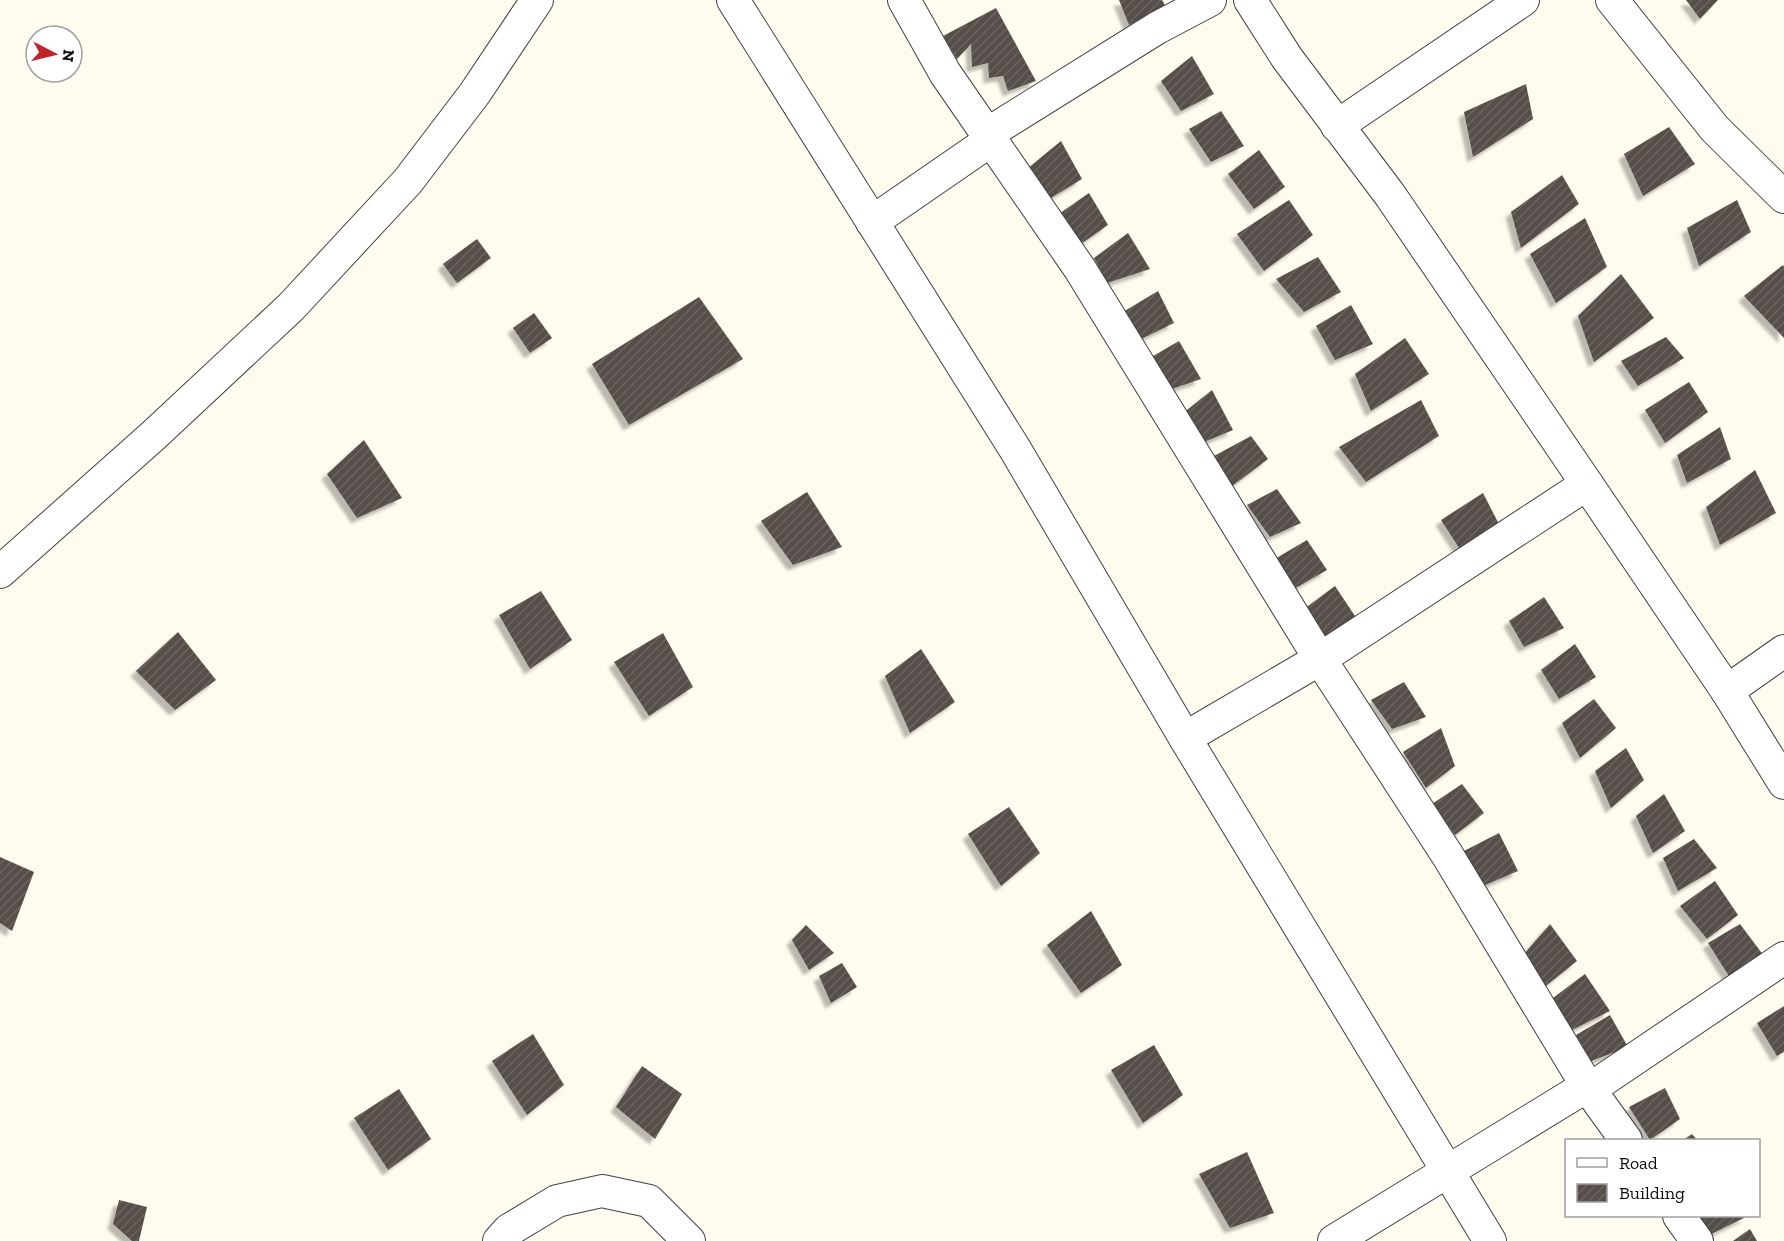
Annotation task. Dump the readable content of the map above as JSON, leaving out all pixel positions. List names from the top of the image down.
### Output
{
  "legend": ["Road", "Building"],
  "north": "right"
}
